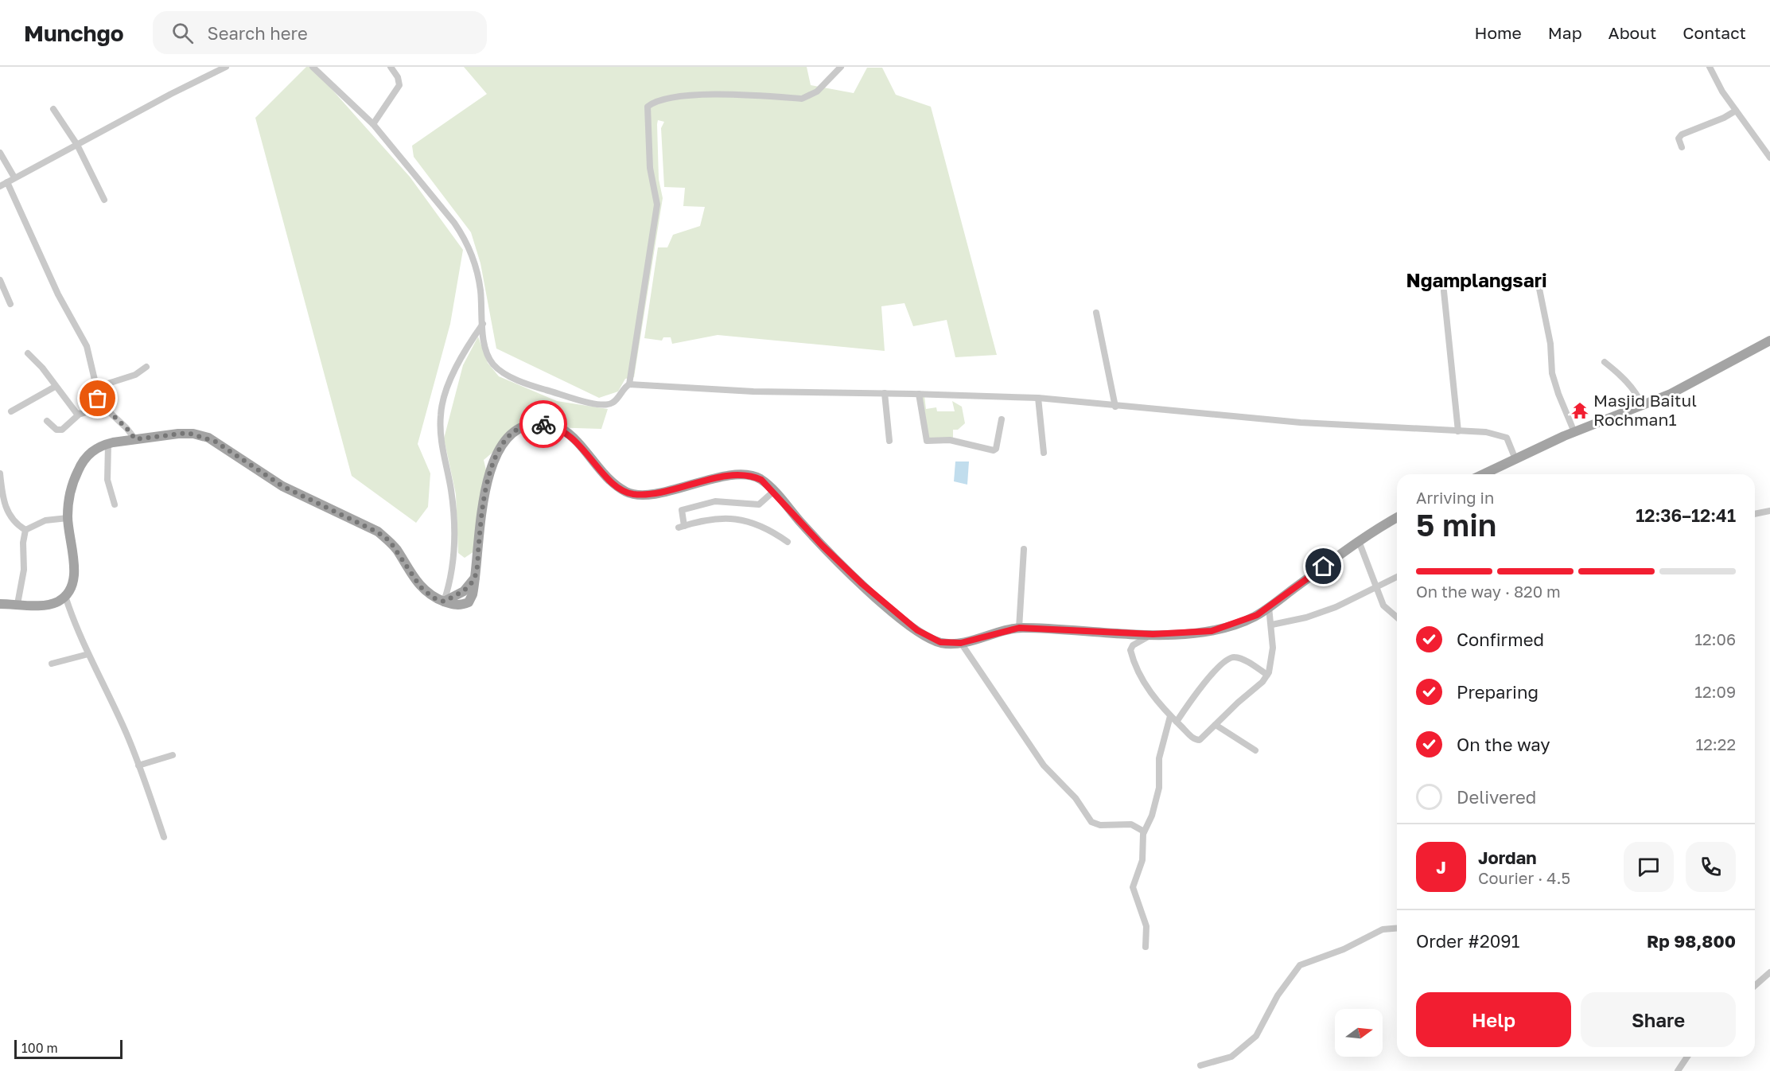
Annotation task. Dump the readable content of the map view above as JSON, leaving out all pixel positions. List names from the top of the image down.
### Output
{
  "districts": ["Ngamplangsari"],
  "places": {
    "temple": ["Masjid Baitul Rochman1"]
  },
  "scale_bar": "100 m",
  "north": "right",
  "page": {
    "header": "Munchgo",
    "search": "Search here",
    "nav": [
      "Home",
      "Map",
      "About",
      "Contact"
    ],
    "heading": ["5 min", "Arriving in", "12:36–12:41"],
    "panel": [
      "Jordan",
      "Courier · 4.5",
      "Order #2091",
      "Rp 98,800"
    ],
    "bar": "On the way · 820 m",
    "list": [
      ["Confirmed", "12:06"],
      ["Preparing", "12:09"],
      ["On the way", "12:22"],
      "Delivered"
    ],
    "round": "J",
    "buttons": ["Help", "Share"],
    "scale": "100 m"
  }
}
